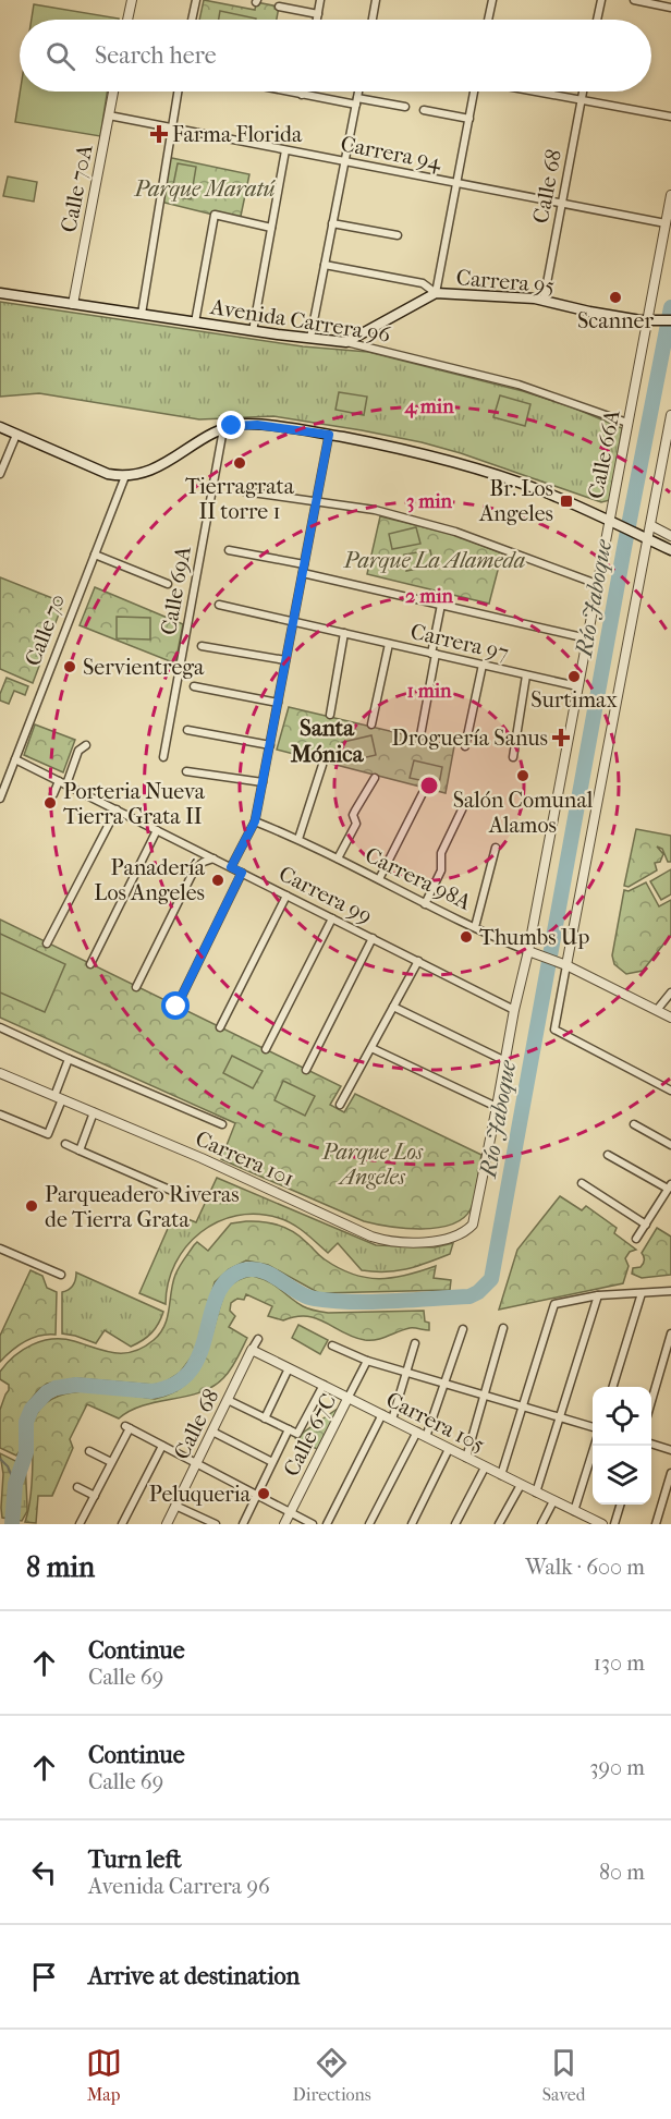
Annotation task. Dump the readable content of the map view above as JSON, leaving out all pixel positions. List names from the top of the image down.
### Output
{
  "streets": {
    "main road": ["Carrera 95", "Avenida Carrera 96"],
    "street": [
      "Carrera 94",
      "Calle 68",
      "Calle 70A",
      "Calle 66A",
      "Calle 69A",
      "Calle 70",
      "Carrera 97",
      "Carrera 98A",
      "Carrera 99",
      "Carrera 101",
      "Carrera 105",
      "Calle 67C"
    ]
  },
  "crossings": [
    ["Carrera 94", "Calle 68"],
    ["Carrera 94", "Calle 70A"],
    ["Carrera 94", "Calle 66A"],
    ["Calle 68", "Carrera 95"],
    ["Calle 68", "Carrera 105"],
    ["Calle 70A", "Avenida Carrera 96"],
    ["Carrera 95", "Calle 66A"],
    ["Avenida Carrera 96", "Calle 66A"],
    ["Calle 66A", "Carrera 97"],
    ["Calle 66A", "Carrera 98A"],
    ["Calle 66A", "Carrera 99"],
    ["Calle 66A", "Carrera 101"],
    ["Calle 70", "Carrera 99"],
    ["Carrera 105", "Calle 67C"]
  ],
  "districts": ["Santa Mónica"],
  "water": ["Río Jaboque"],
  "parks": ["Parque Maratú", "Parque La Alameda", "Parque Los Angeles"],
  "places": {
    "health": ["Farma Florida", "Droguería Sanus"],
    "other": [
      "Scanner",
      "Tierragrata II torre 1",
      "Servientrega",
      "Surtimax",
      "Salón Comunal Alamos",
      "Porteria Nueva Tierra Grata II",
      "Panadería Los Angeles",
      "Thumbs Up",
      "Parqueadero Riveras de Tierra Grata",
      "Peluqueria"
    ],
    "transit": ["Br. Los Angeles"]
  },
  "page": {
    "search": "Search here",
    "heading": ["8 min", "Walk · 600 m"],
    "list": [
      ["Continue", "Calle 69", "130 m"],
      ["Continue", "Calle 69", "390 m"],
      ["Turn left", "Avenida Carrera 96", "80 m"],
      "Arrive at destination"
    ],
    "nav": ["Map", "Directions", "Saved"]
  },
  "rings": [
    "4 min",
    "3 min",
    "2 min",
    "1 min"
  ]
}
